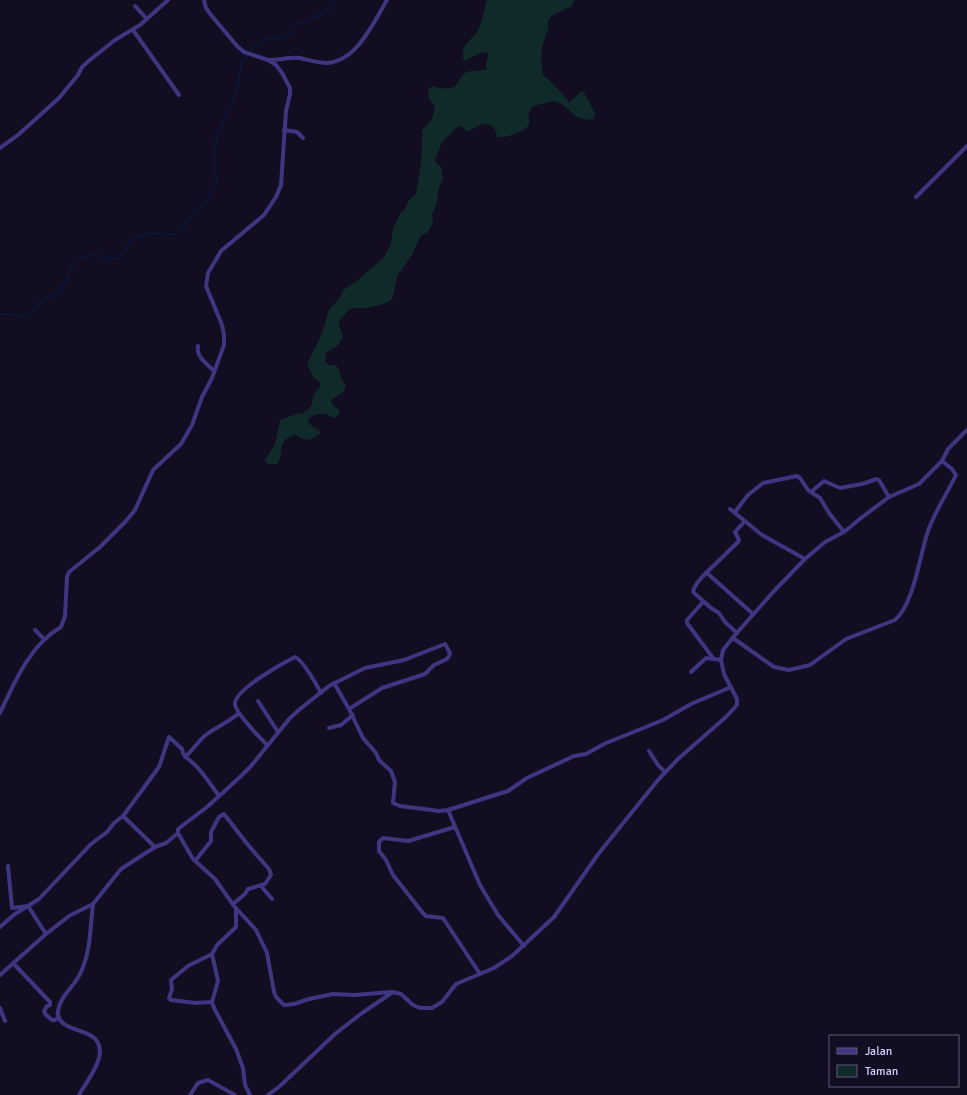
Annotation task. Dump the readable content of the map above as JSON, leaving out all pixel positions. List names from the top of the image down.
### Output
{
  "legend": ["Jalan", "Taman"]
}
